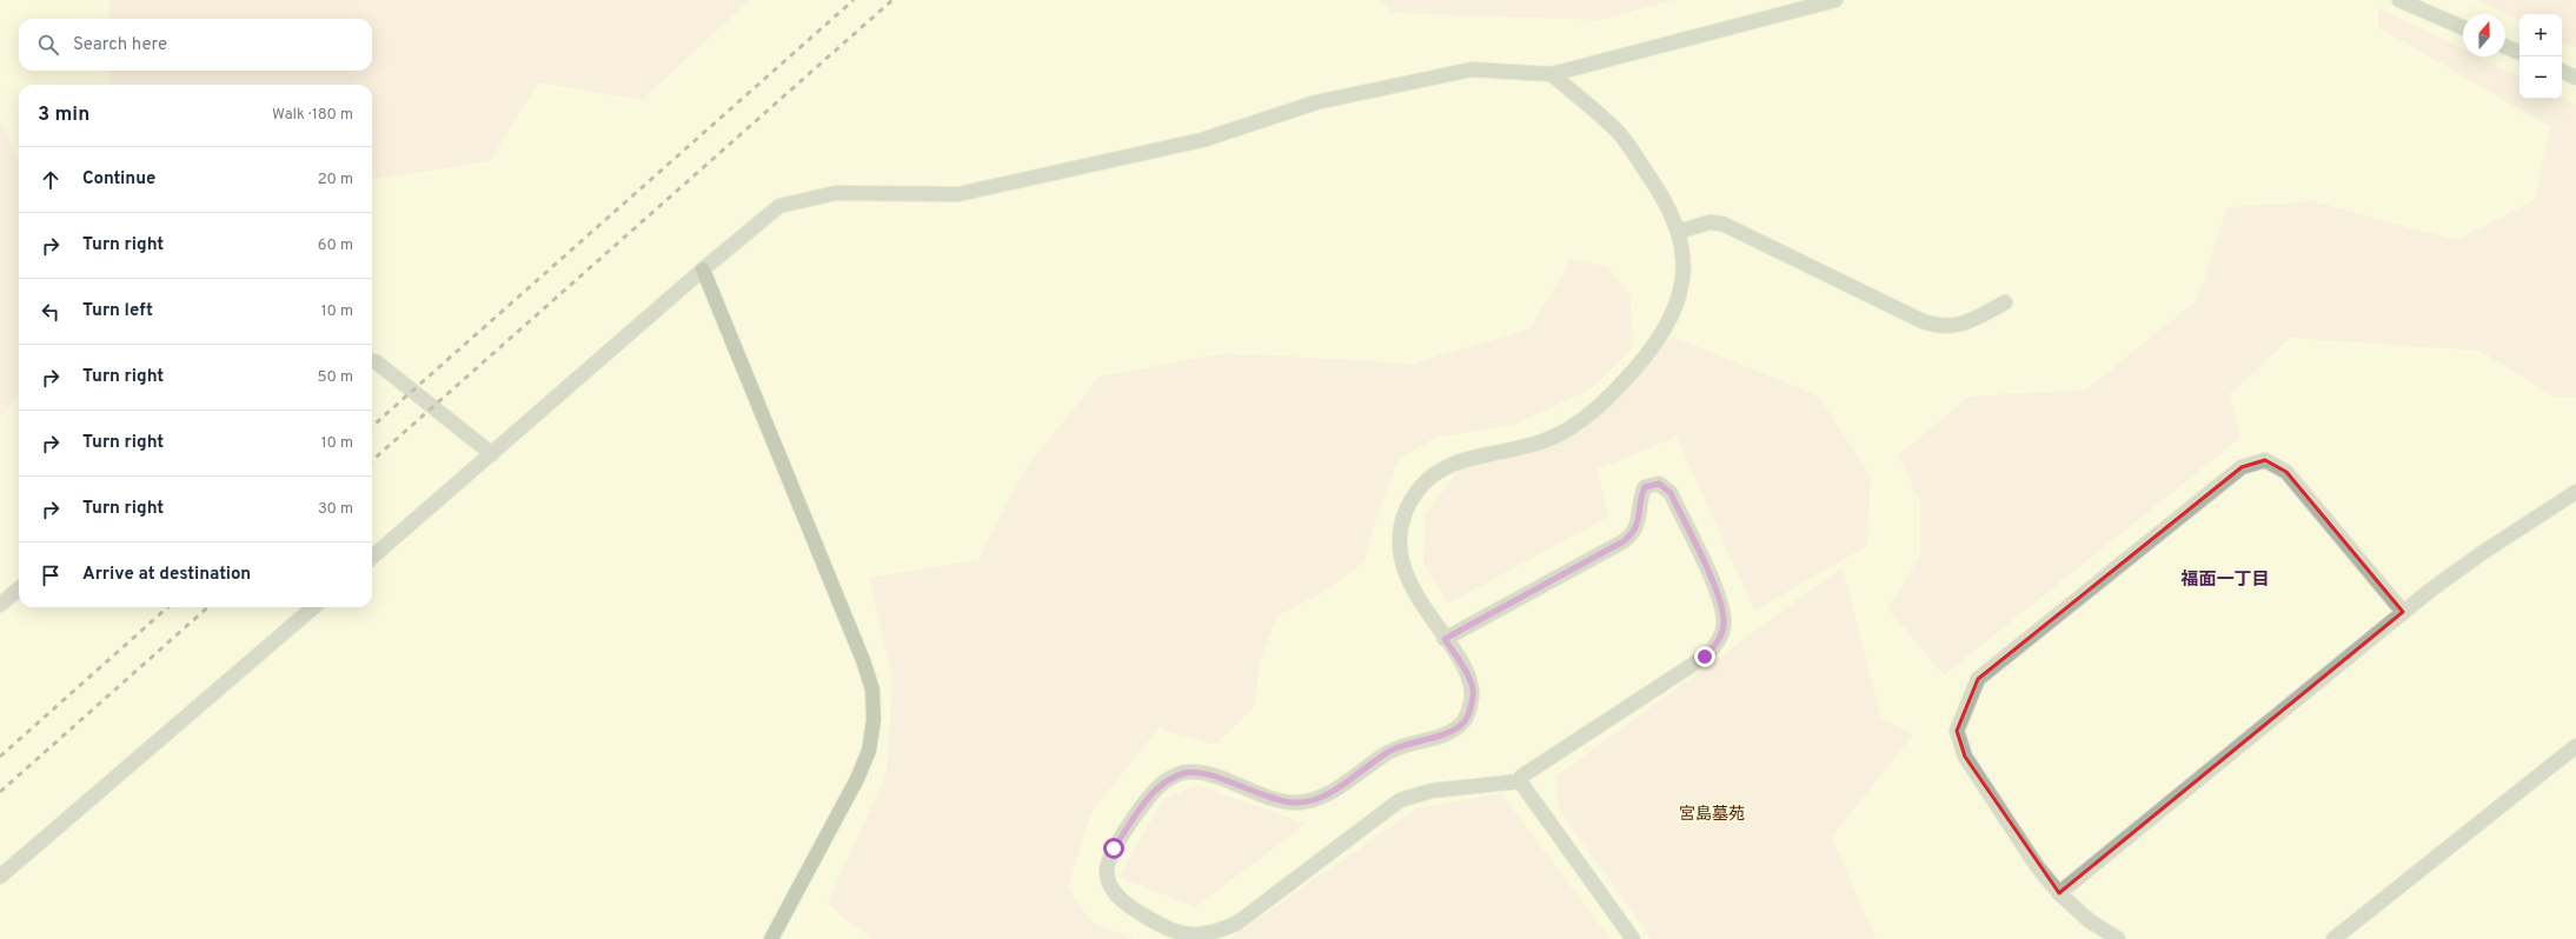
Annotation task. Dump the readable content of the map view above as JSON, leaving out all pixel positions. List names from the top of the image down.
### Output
{
  "districts": ["福面一丁目"],
  "parks": ["宮島墓苑"],
  "north": "top",
  "page": {
    "map_buttons": ["+", "−"],
    "search": "Search here",
    "heading": ["3 min", "Walk · 180 m"],
    "list": [
      ["Continue", "20 m"],
      ["Turn right", "60 m"],
      ["Turn left", "10 m"],
      ["Turn right", "50 m"],
      ["Turn right", "10 m"],
      ["Turn right", "30 m"],
      "Arrive at destination"
    ]
  }
}
